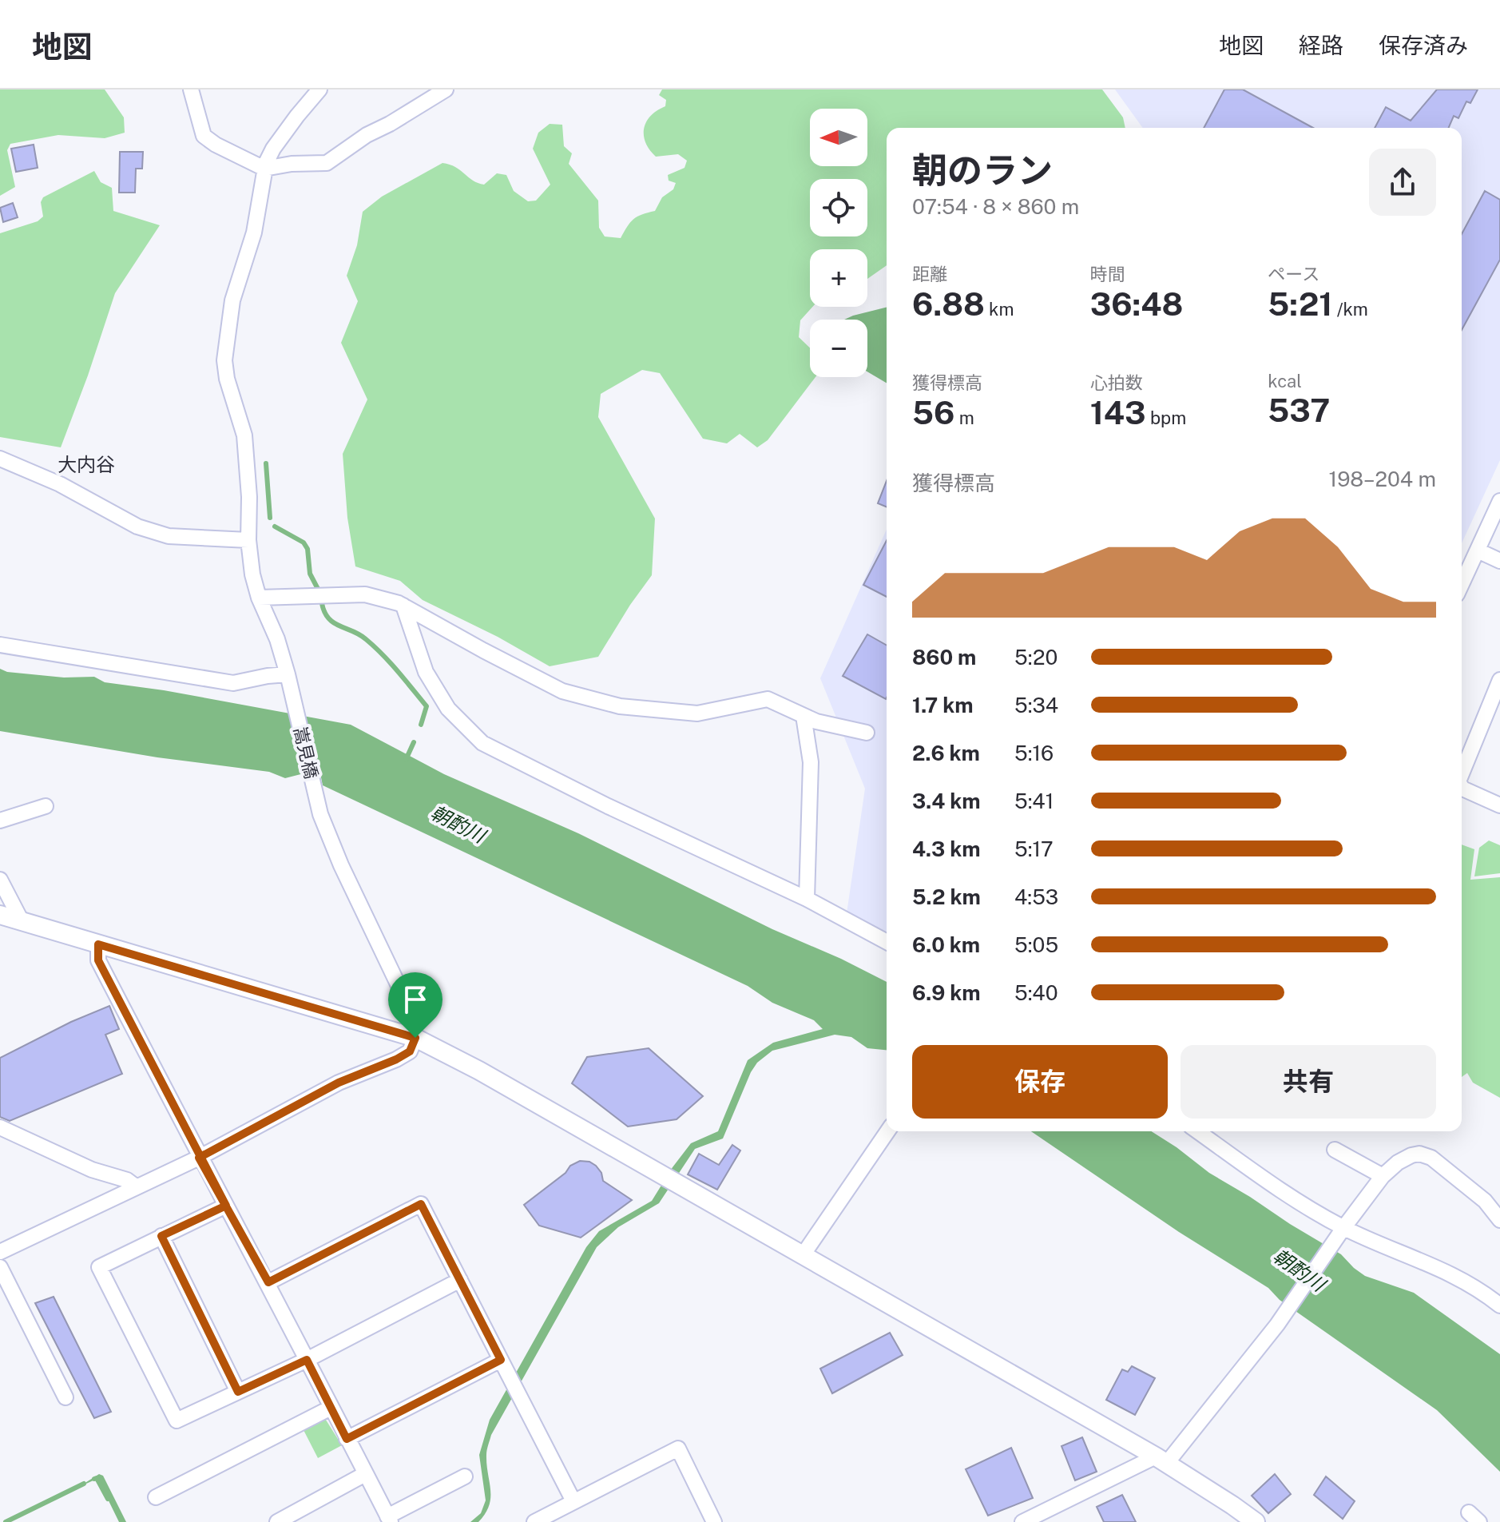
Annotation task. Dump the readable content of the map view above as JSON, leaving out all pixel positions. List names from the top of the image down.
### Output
{
  "streets": {
    "street": ["嵩見橋"]
  },
  "districts": ["大内谷"],
  "water": ["朝酌川"],
  "north": "left",
  "page": {
    "header": "地図",
    "nav": ["地図", "経路", "保存済み"],
    "map_buttons": ["+", "−"],
    "heading": ["朝のラン", "07:54 · 8 × 860 m"],
    "stats": [
      ["距離", "6.88 km"],
      ["時間", "36:48"],
      ["ペース", "5:21 /km"],
      ["獲得標高", "56 m"],
      ["心拍数", "143 bpm"],
      ["kcal", "537"]
    ],
    "chart": ["獲得標高", "198–204 m"],
    "list": [
      {
        "name": "860 m",
        "note": "5:20"
      },
      {
        "name": "1.7 km",
        "note": "5:34"
      },
      {
        "name": "2.6 km",
        "note": "5:16"
      },
      {
        "name": "3.4 km",
        "note": "5:41"
      },
      {
        "name": "4.3 km",
        "note": "5:17"
      },
      {
        "name": "5.2 km",
        "note": "4:53"
      },
      {
        "name": "6.0 km",
        "note": "5:05"
      },
      {
        "name": "6.9 km",
        "note": "5:40"
      }
    ],
    "buttons": ["保存", "共有"]
  }
}
